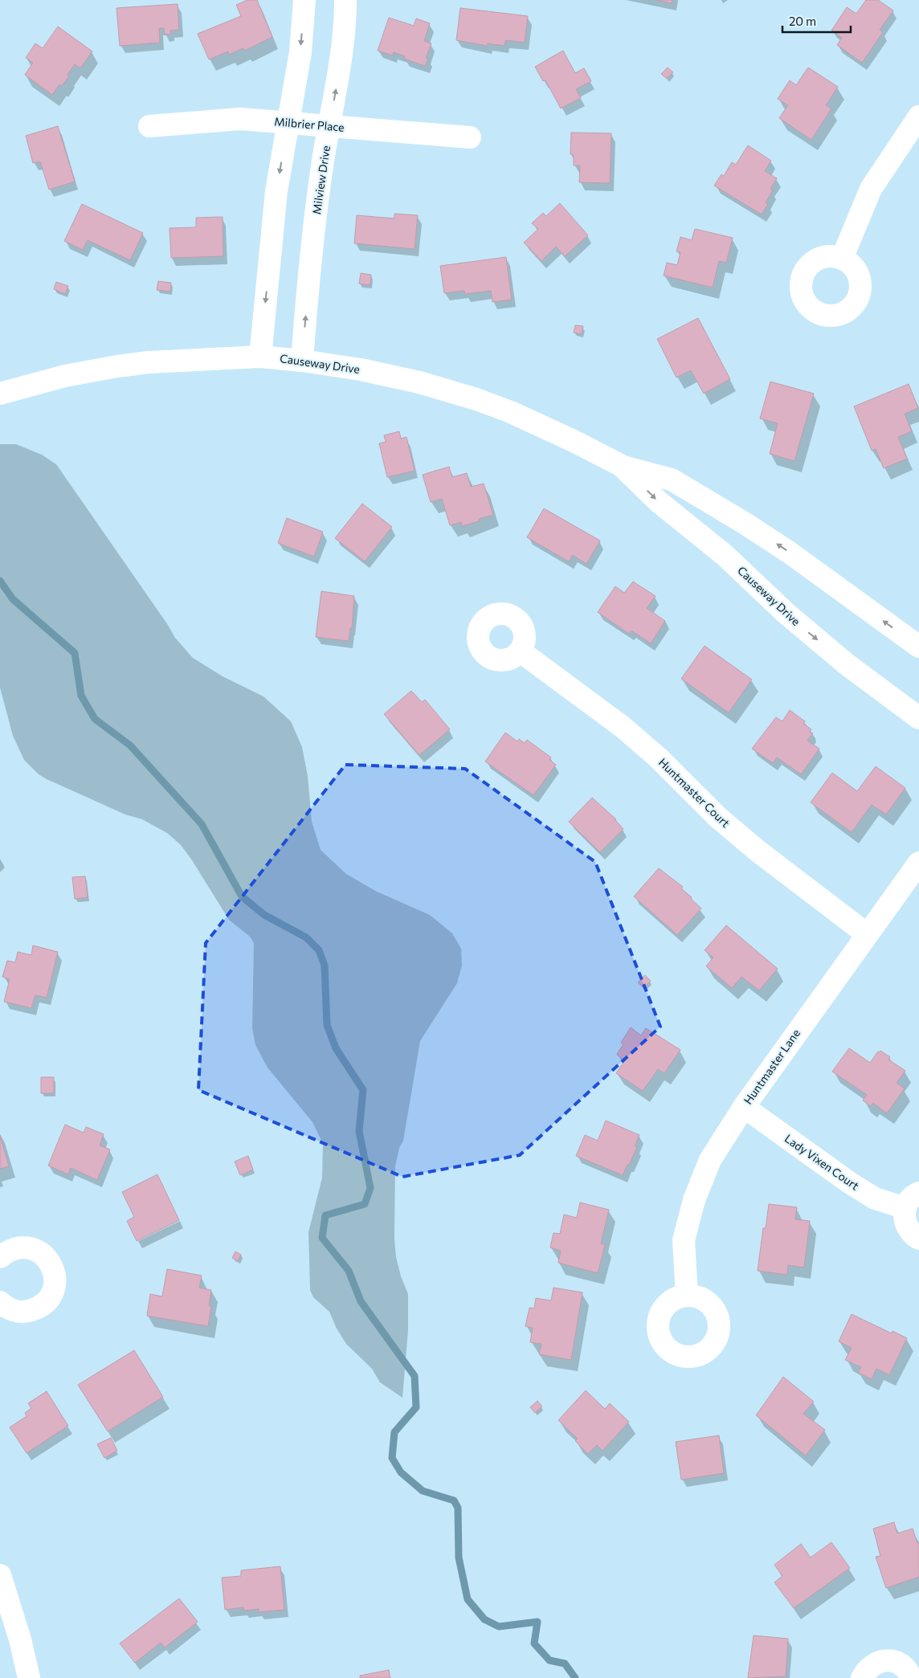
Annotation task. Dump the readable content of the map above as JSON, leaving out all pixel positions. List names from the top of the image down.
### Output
{
  "streets": {
    "street": [
      "Milbrier Place",
      "Milview Drive",
      "Causeway Drive",
      "Huntmaster Court",
      "Huntmaster Lane",
      "Lady Vixen Court"
    ]
  },
  "crossings": [
    ["Milbrier Place", "Milview Drive"],
    ["Milview Drive", "Causeway Drive"],
    ["Huntmaster Court", "Huntmaster Lane"],
    ["Huntmaster Lane", "Lady Vixen Court"]
  ],
  "scale_bar": "20 m"
}
